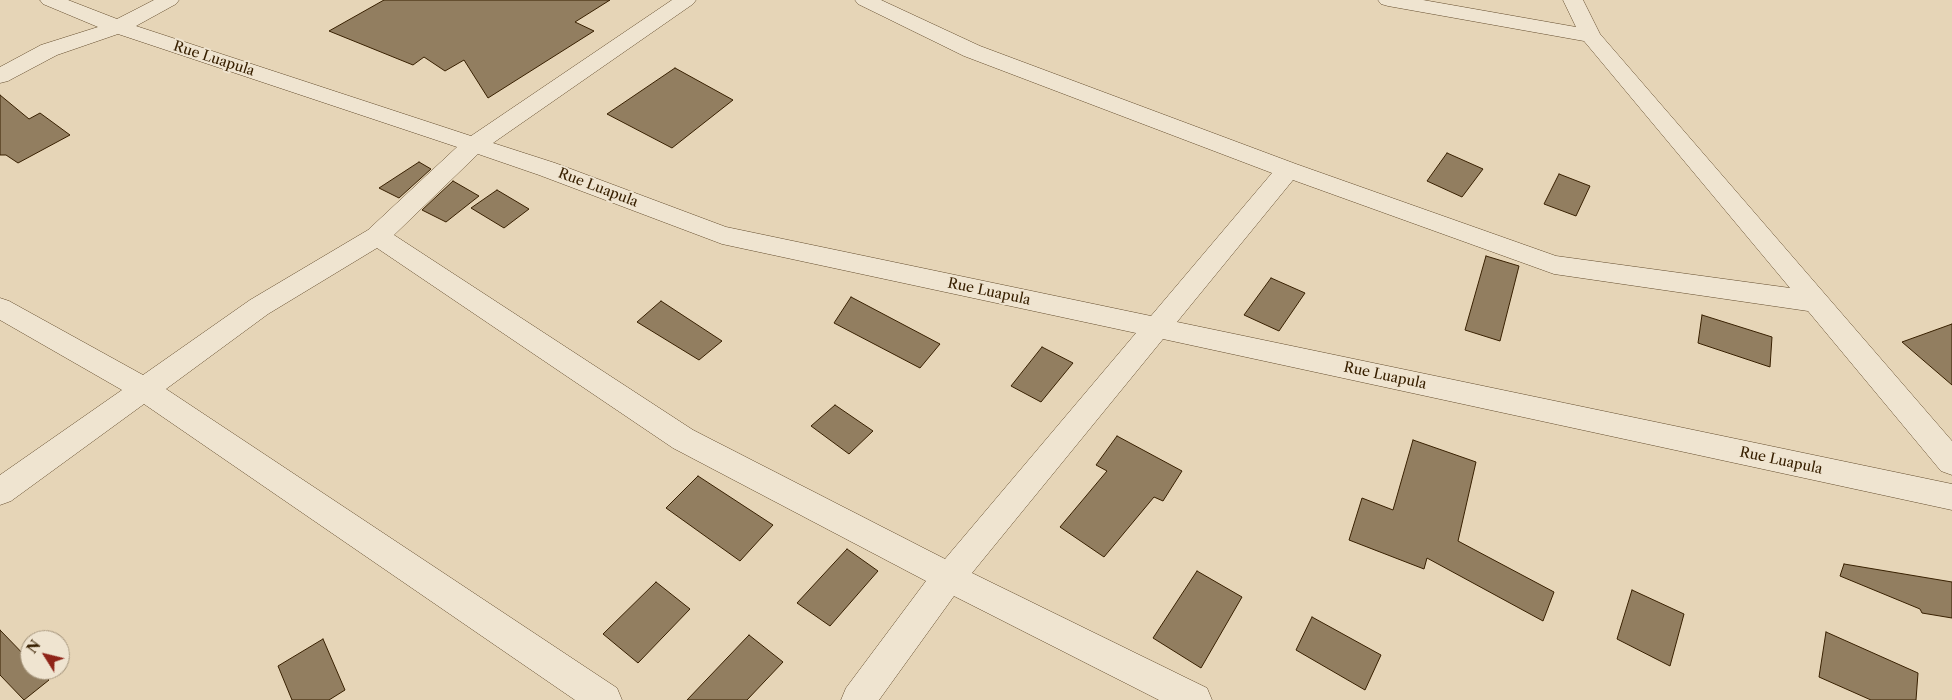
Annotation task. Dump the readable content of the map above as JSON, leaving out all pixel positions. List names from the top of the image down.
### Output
{
  "streets": {
    "street": ["Rue Luapula"]
  },
  "north": "top left"
}
